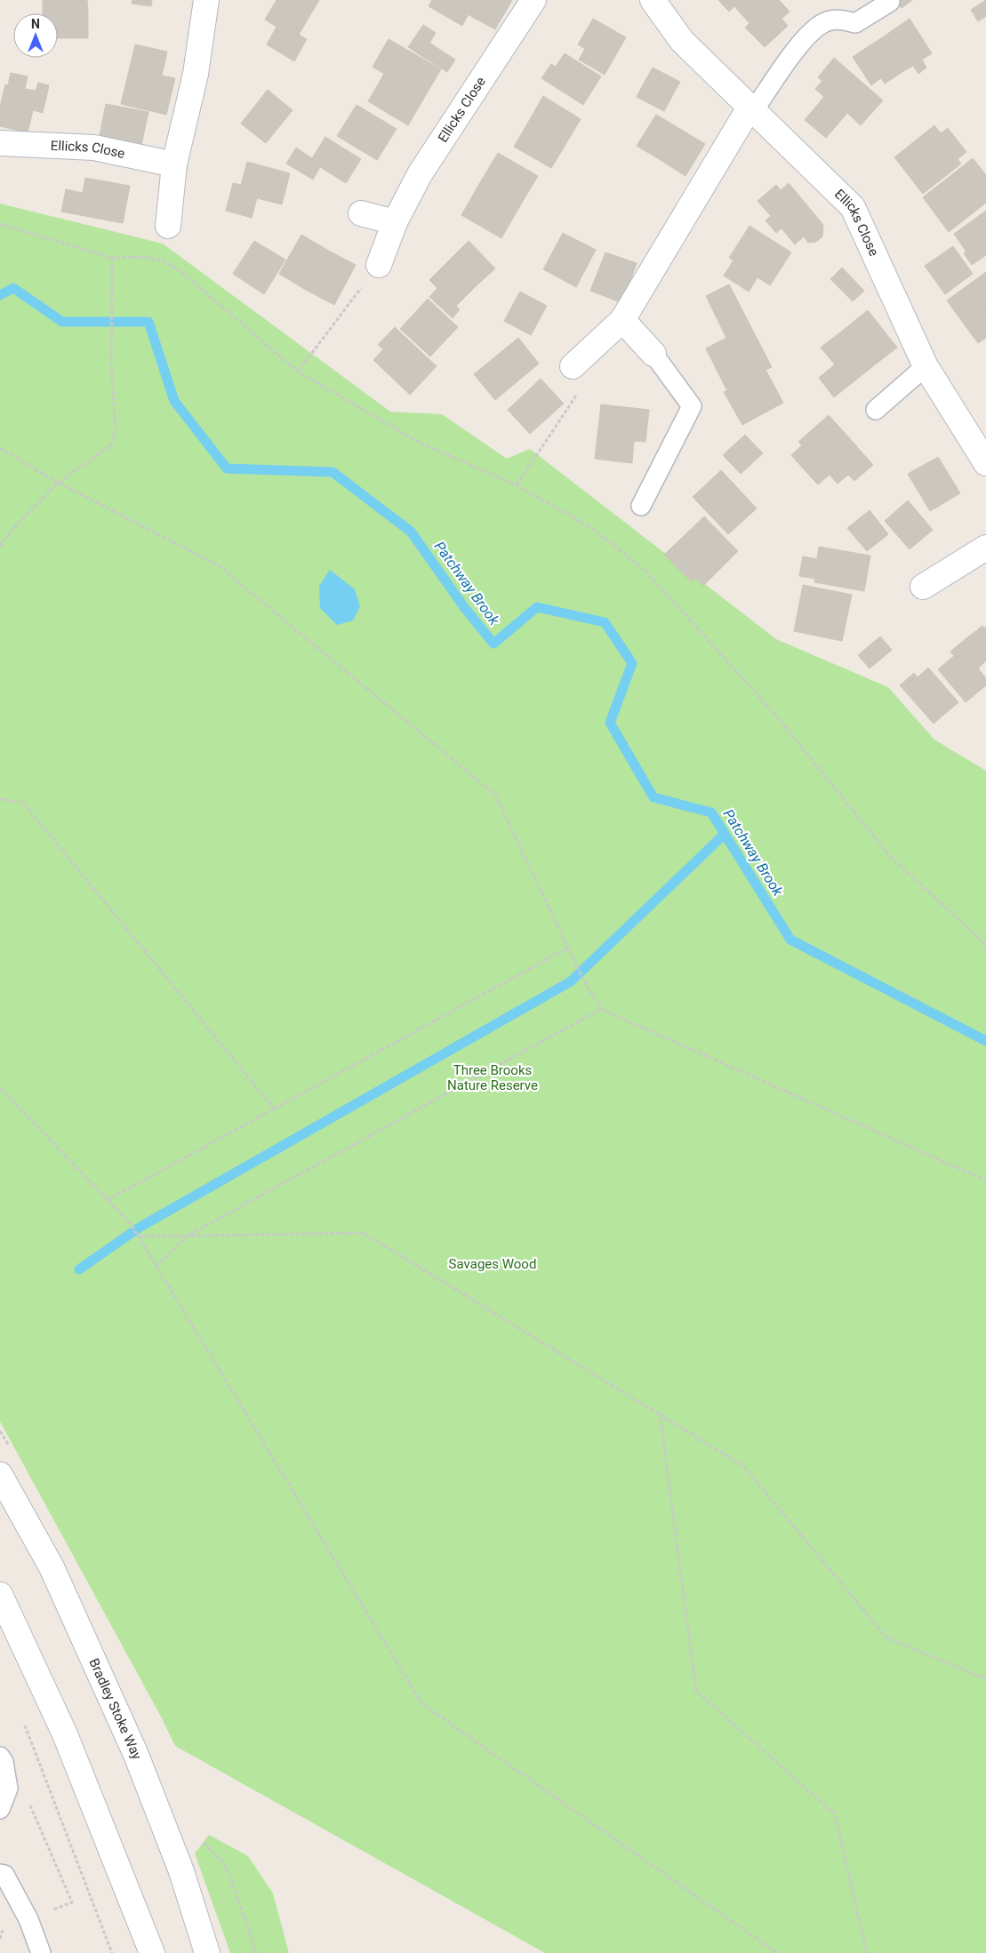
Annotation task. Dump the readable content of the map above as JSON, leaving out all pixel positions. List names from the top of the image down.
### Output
{
  "streets": {
    "street": ["Ellicks Close", "Bradley Stoke Way"]
  },
  "water": ["Patchway Brook"],
  "parks": ["Three Brooks Nature Reserve", "Savages Wood"],
  "north": "top"
}
